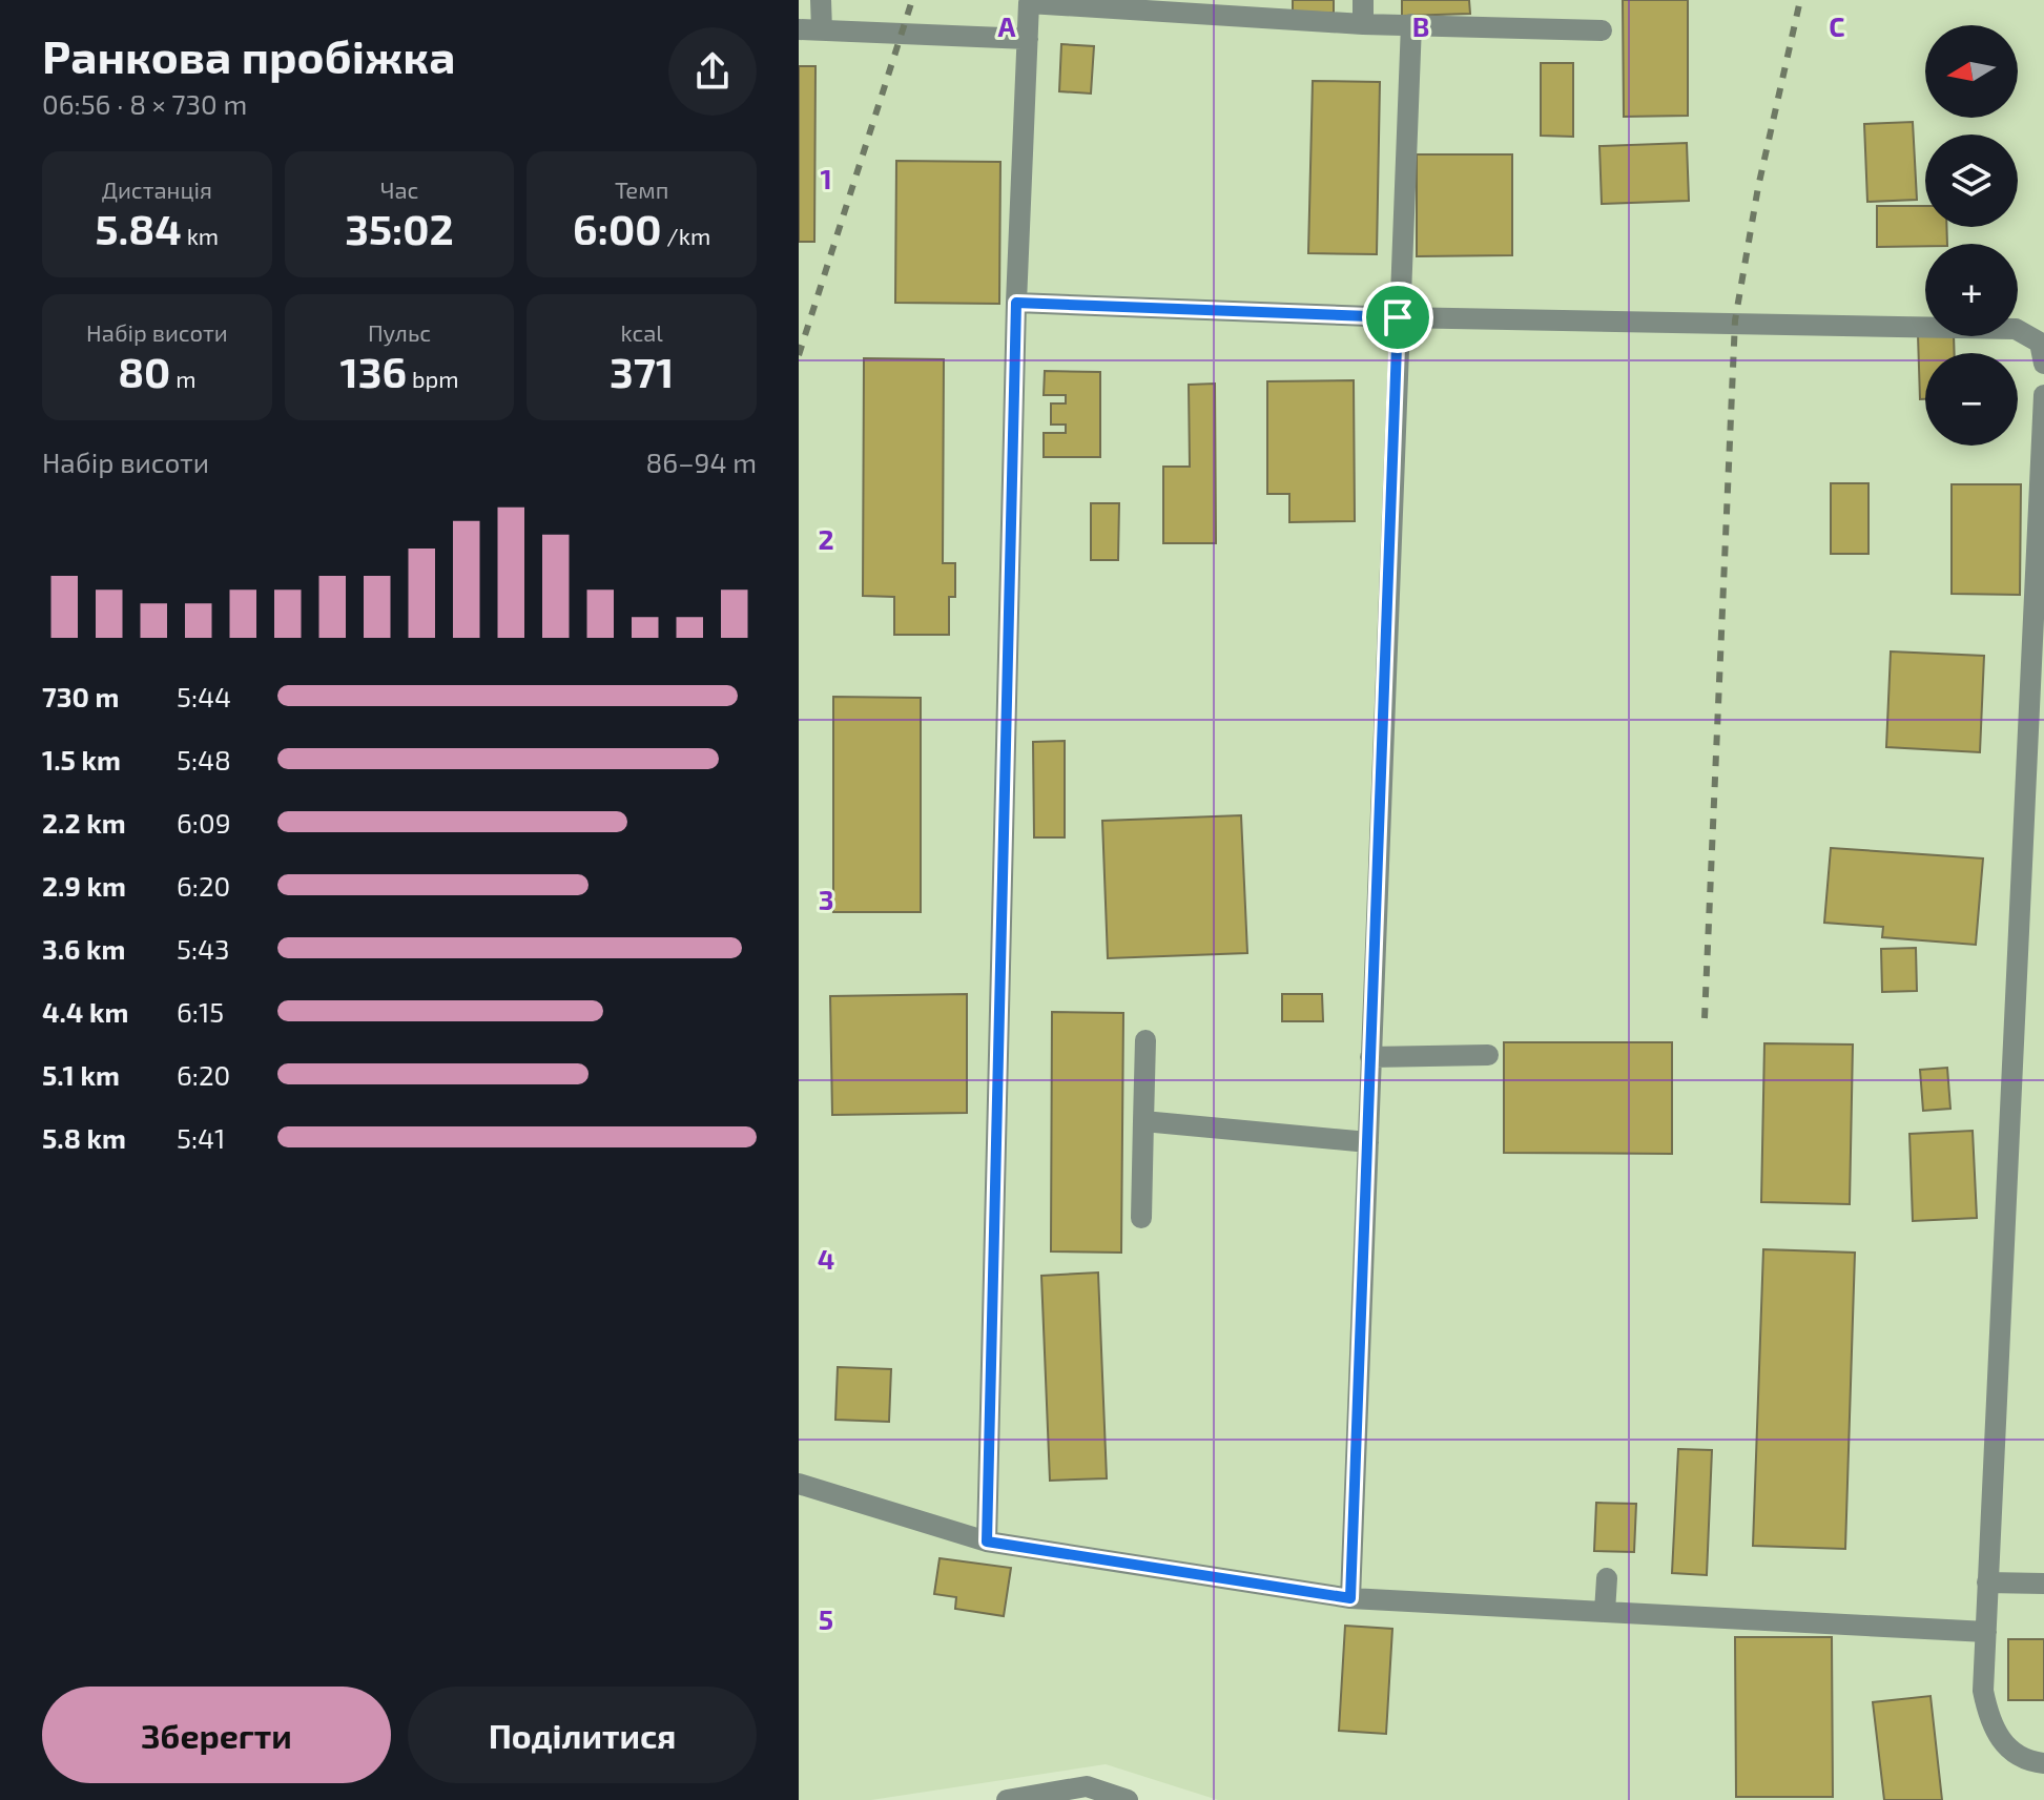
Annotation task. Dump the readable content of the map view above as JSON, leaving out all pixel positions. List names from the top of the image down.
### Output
{
  "north": "left",
  "page": {
    "heading": ["Ранкова пробіжка", "06:56 · 8 × 730 m"],
    "map_buttons": ["+", "−"],
    "stats": [
      ["Дистанція", "5.84 km"],
      ["Час", "35:02"],
      ["Темп", "6:00 /km"],
      ["Набір висоти", "80 m"],
      ["Пульс", "136 bpm"],
      ["kcal", "371"]
    ],
    "chart": ["Набір висоти", "86–94 m"],
    "list": [
      {
        "name": "730 m",
        "note": "5:44"
      },
      {
        "name": "1.5 km",
        "note": "5:48"
      },
      {
        "name": "2.2 km",
        "note": "6:09"
      },
      {
        "name": "2.9 km",
        "note": "6:20"
      },
      {
        "name": "3.6 km",
        "note": "5:43"
      },
      {
        "name": "4.4 km",
        "note": "6:15"
      },
      {
        "name": "5.1 km",
        "note": "6:20"
      },
      {
        "name": "5.8 km",
        "note": "5:41"
      }
    ],
    "buttons": ["Зберегти", "Поділитися"]
  },
  "grid": {
    "columns": ["A", "B", "C"],
    "rows": [
      "1",
      "2",
      "3",
      "4",
      "5"
    ]
  }
}
